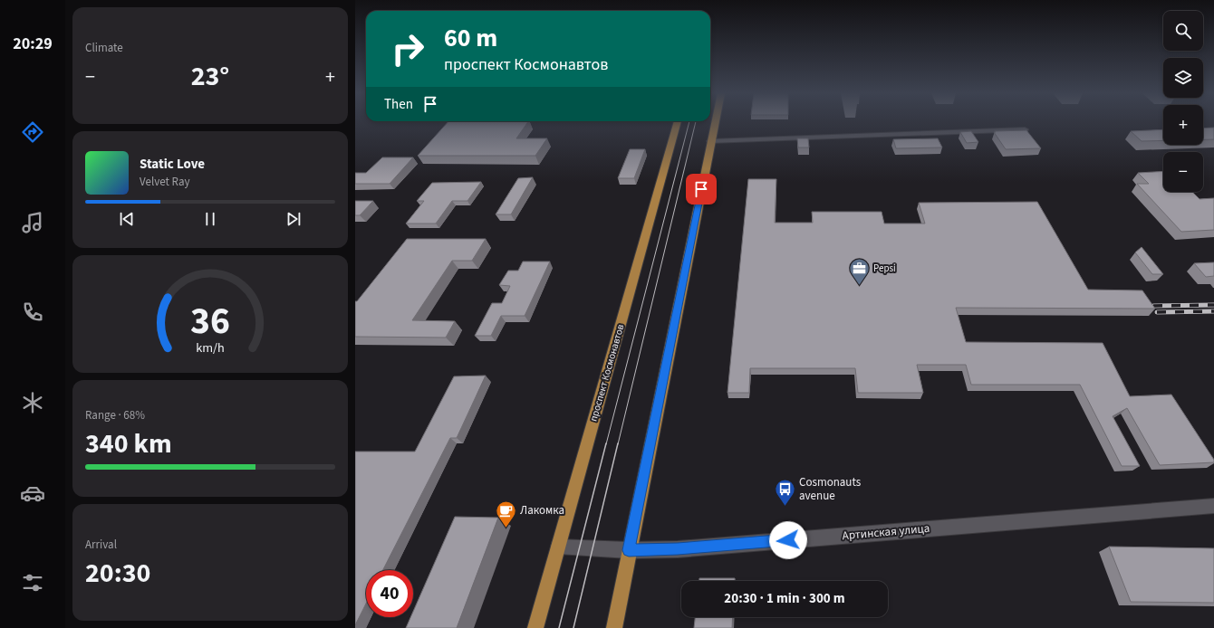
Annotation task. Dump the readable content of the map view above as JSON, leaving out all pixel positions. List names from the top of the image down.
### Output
{
  "streets": {
    "main road": ["проспект Космонавтов"],
    "street": ["Артинская улица"]
  },
  "crossings": [
    ["проспект Космонавтов", "Артинская улица"]
  ],
  "places": {
    "office": ["Pepsi"],
    "bus stop": ["Cosmonauts avenue"],
    "cafe": ["Лакомка"]
  },
  "page": {
    "tabs": "20:29",
    "tile": [
      "Climate",
      ["Range · 68%", "340 km"],
      ["Arrival", "20:30"]
    ],
    "map_buttons": ["+", "−"],
    "turn": ["60 m", "проспект Космонавтов"],
    "heat": ["−", "23°", "+"],
    "then": "Then",
    "song": ["Static Love", "Velvet Ray"],
    "limit": "40",
    "trip": "20:30 · 1 min · 300 m",
    "gauge": ["36", "km/h"]
  }
}
